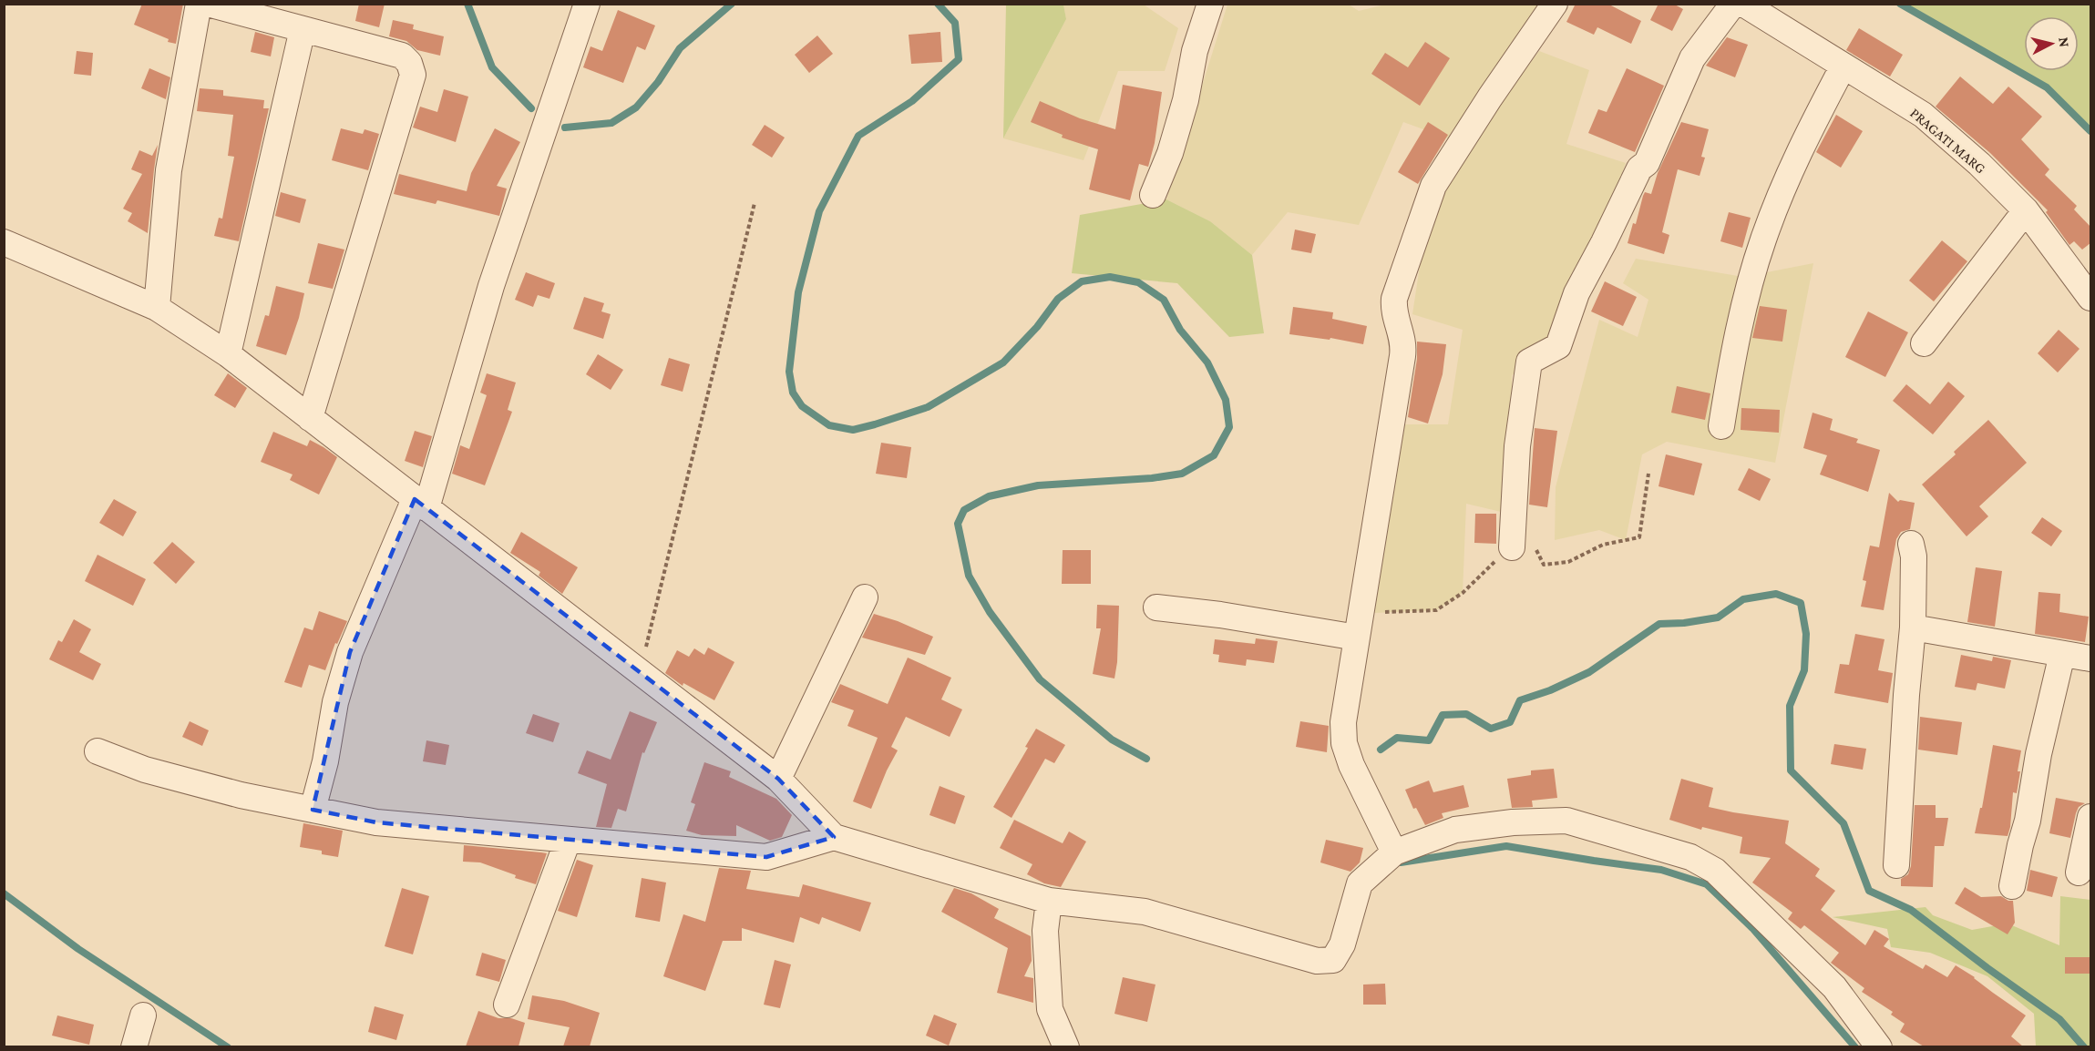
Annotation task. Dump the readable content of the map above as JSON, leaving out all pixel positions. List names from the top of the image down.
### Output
{
  "streets": {
    "street": ["PRAGATI MARG"]
  },
  "north": "right"
}
